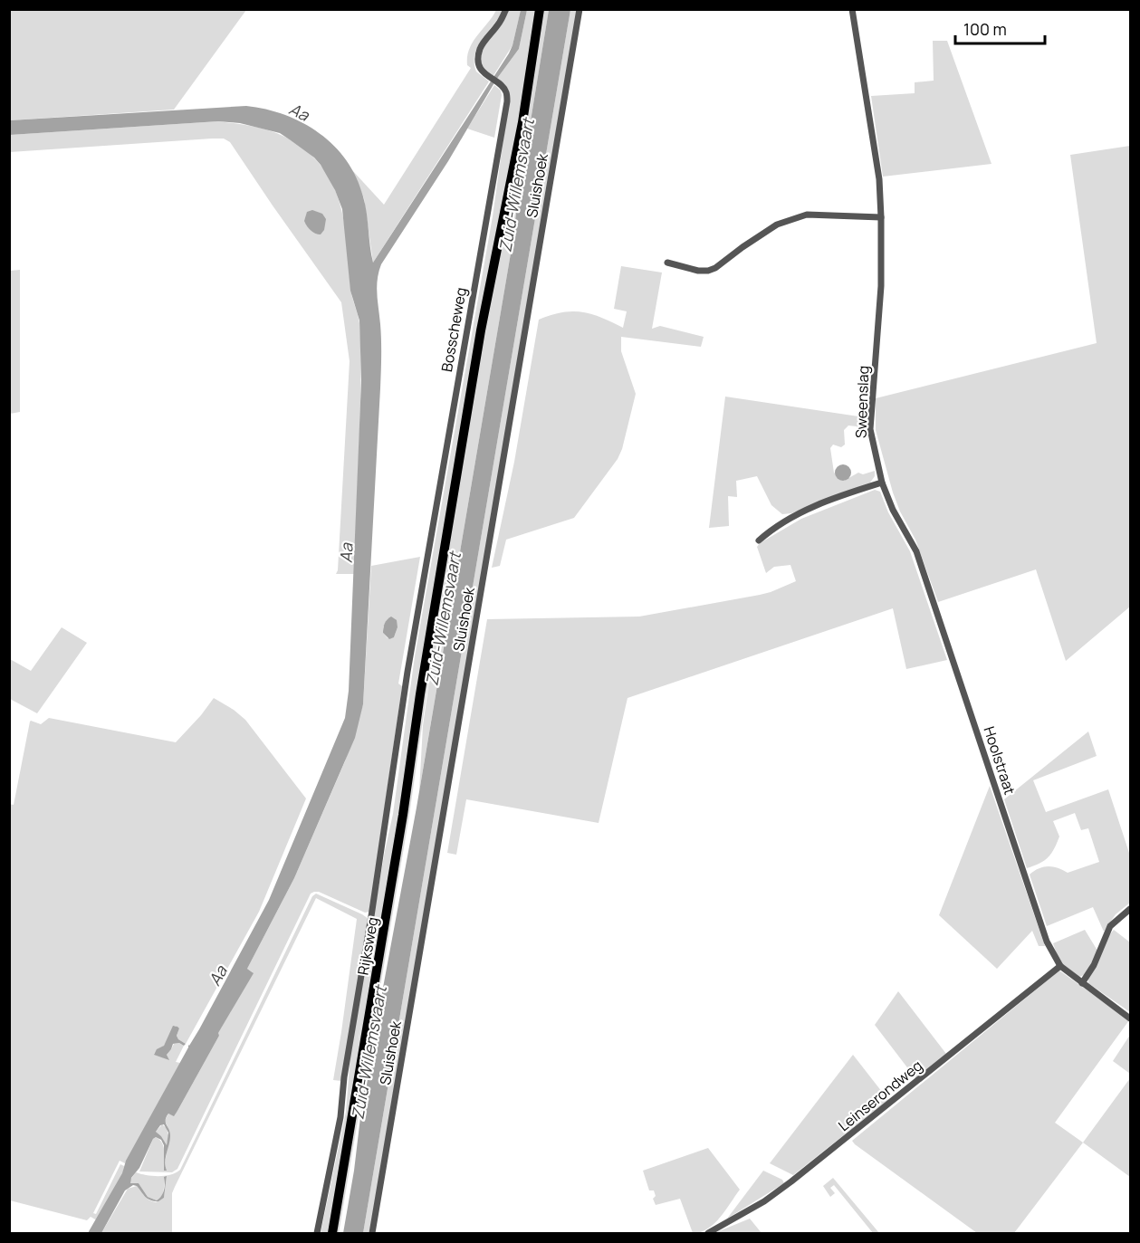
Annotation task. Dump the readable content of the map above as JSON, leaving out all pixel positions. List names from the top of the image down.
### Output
{
  "streets": {
    "main road": ["Bosscheweg", "Rijksweg"],
    "street": [
      "Sluishoek",
      "Sweenslag",
      "Hoolstraat",
      "Leinserondweg"
    ]
  },
  "crossings": [
    ["Bosscheweg", "Rijksweg"],
    ["Sweenslag", "Hoolstraat"],
    ["Hoolstraat", "Leinserondweg"]
  ],
  "water": ["Aa", "Zuid-Willemsvaart"],
  "scale_bar": "100 m"
}
